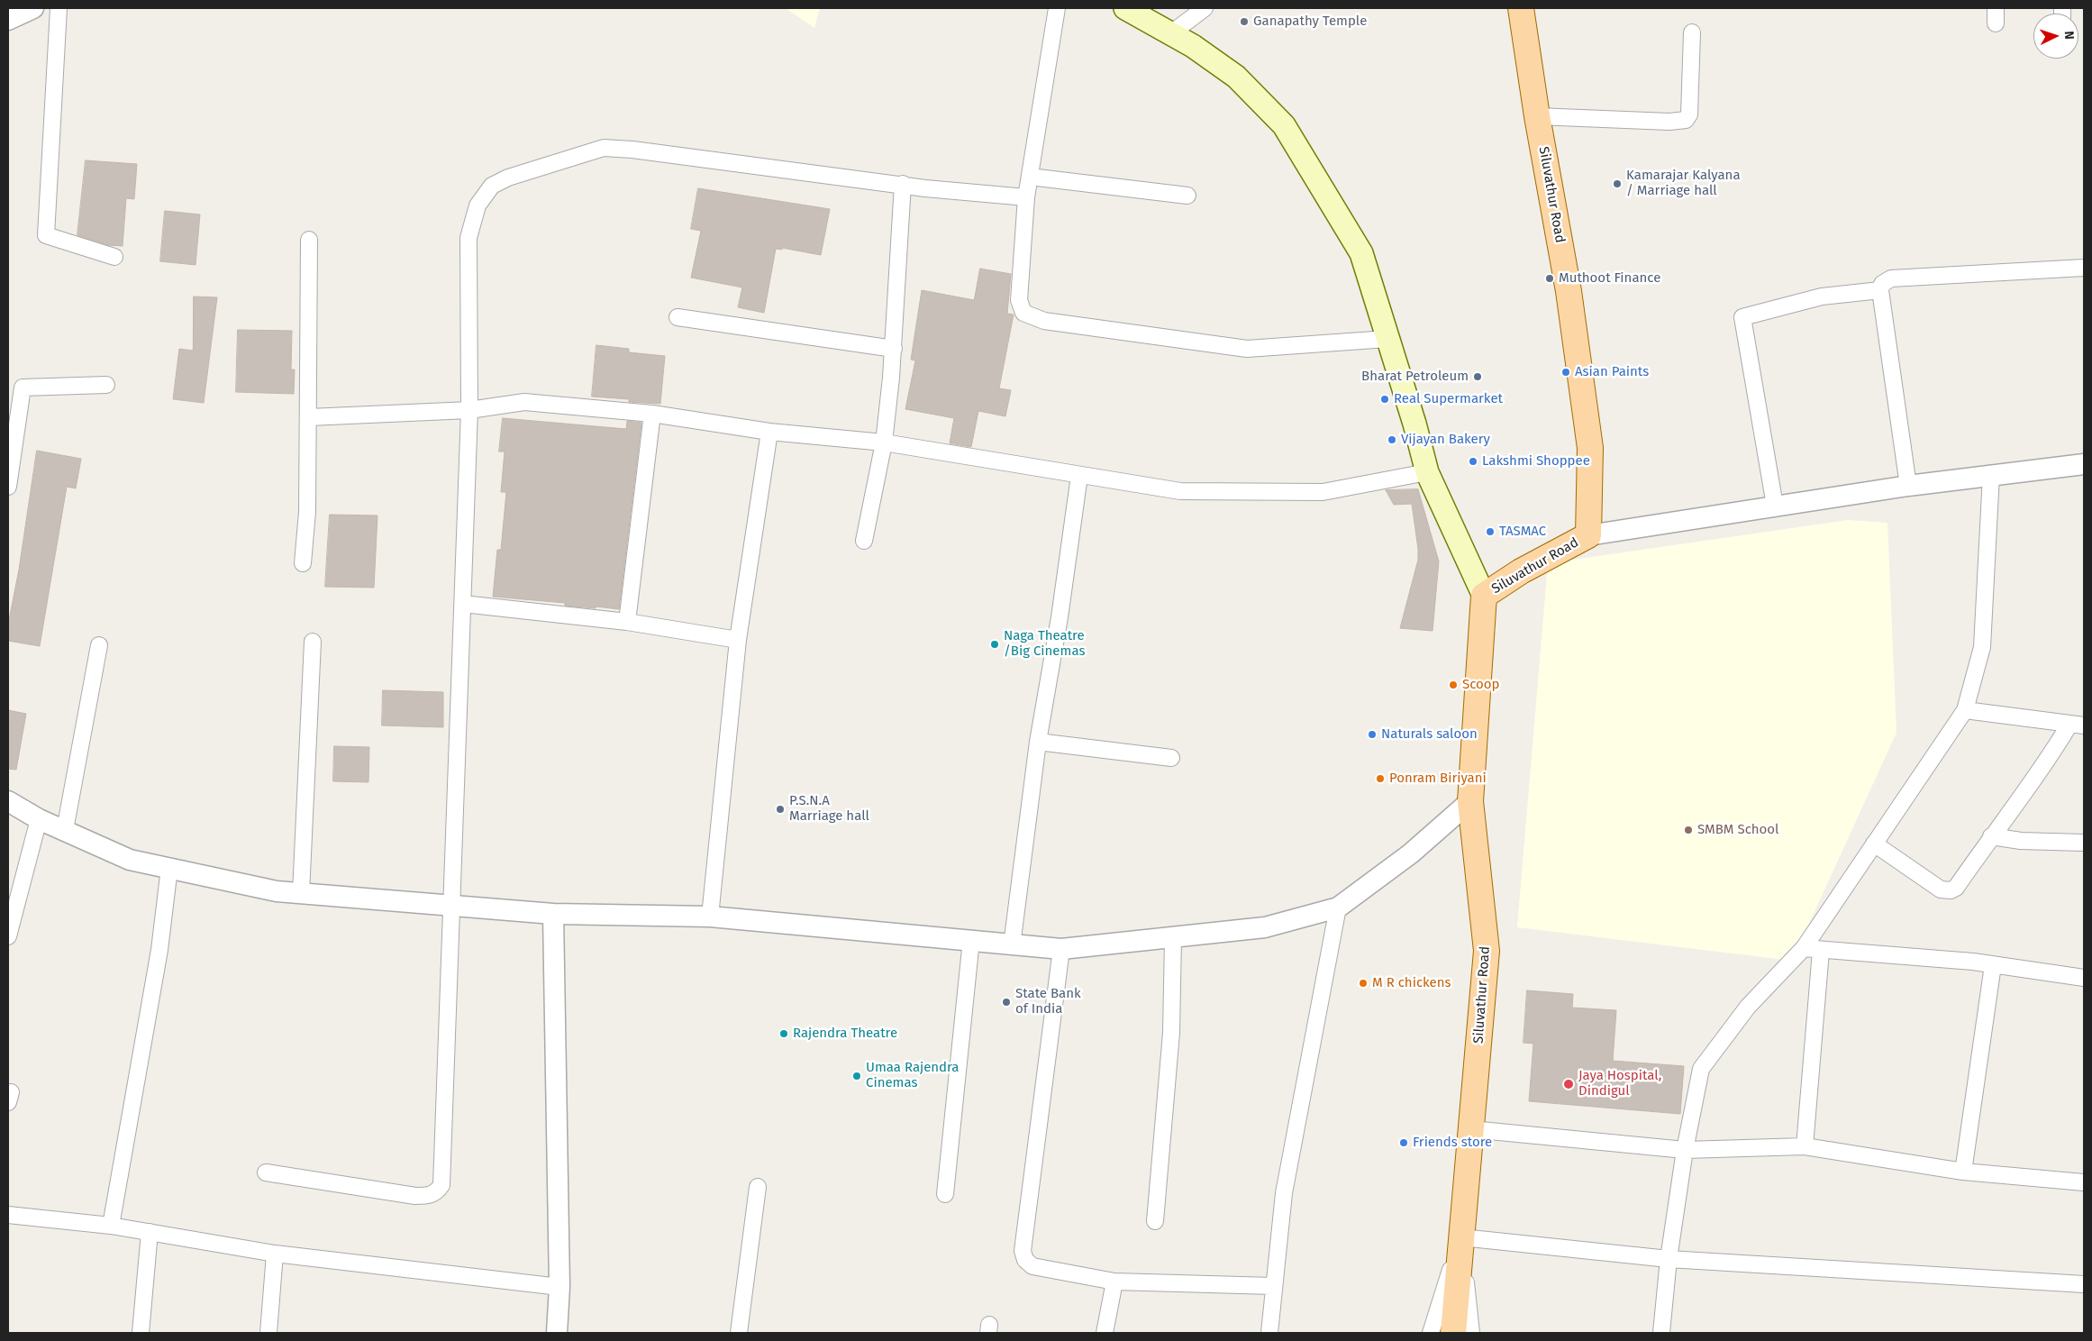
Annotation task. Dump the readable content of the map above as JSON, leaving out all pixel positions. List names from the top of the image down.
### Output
{
  "streets": {
    "main road": ["Siluvathur Road"]
  },
  "places": [
    "Ganapathy Temple",
    "Kamarajar Kalyana / Marriage hall",
    "Muthoot Finance",
    "Asian Paints",
    "Bharat Petroleum",
    "Real Supermarket",
    "Vijayan Bakery",
    "Lakshmi Shoppee",
    "TASMAC",
    "Naga Theatre /Big Cinemas",
    "Scoop",
    "Naturals saloon",
    "Ponram Biriyani",
    "P.S.N.A Marriage hall",
    "SMBM School",
    "M R chickens",
    "State Bank of India",
    "Rajendra Theatre",
    "Umaa Rajendra Cinemas",
    "Jaya Hospital, Dindigul",
    "Friends store"
  ],
  "north": "right"
}
